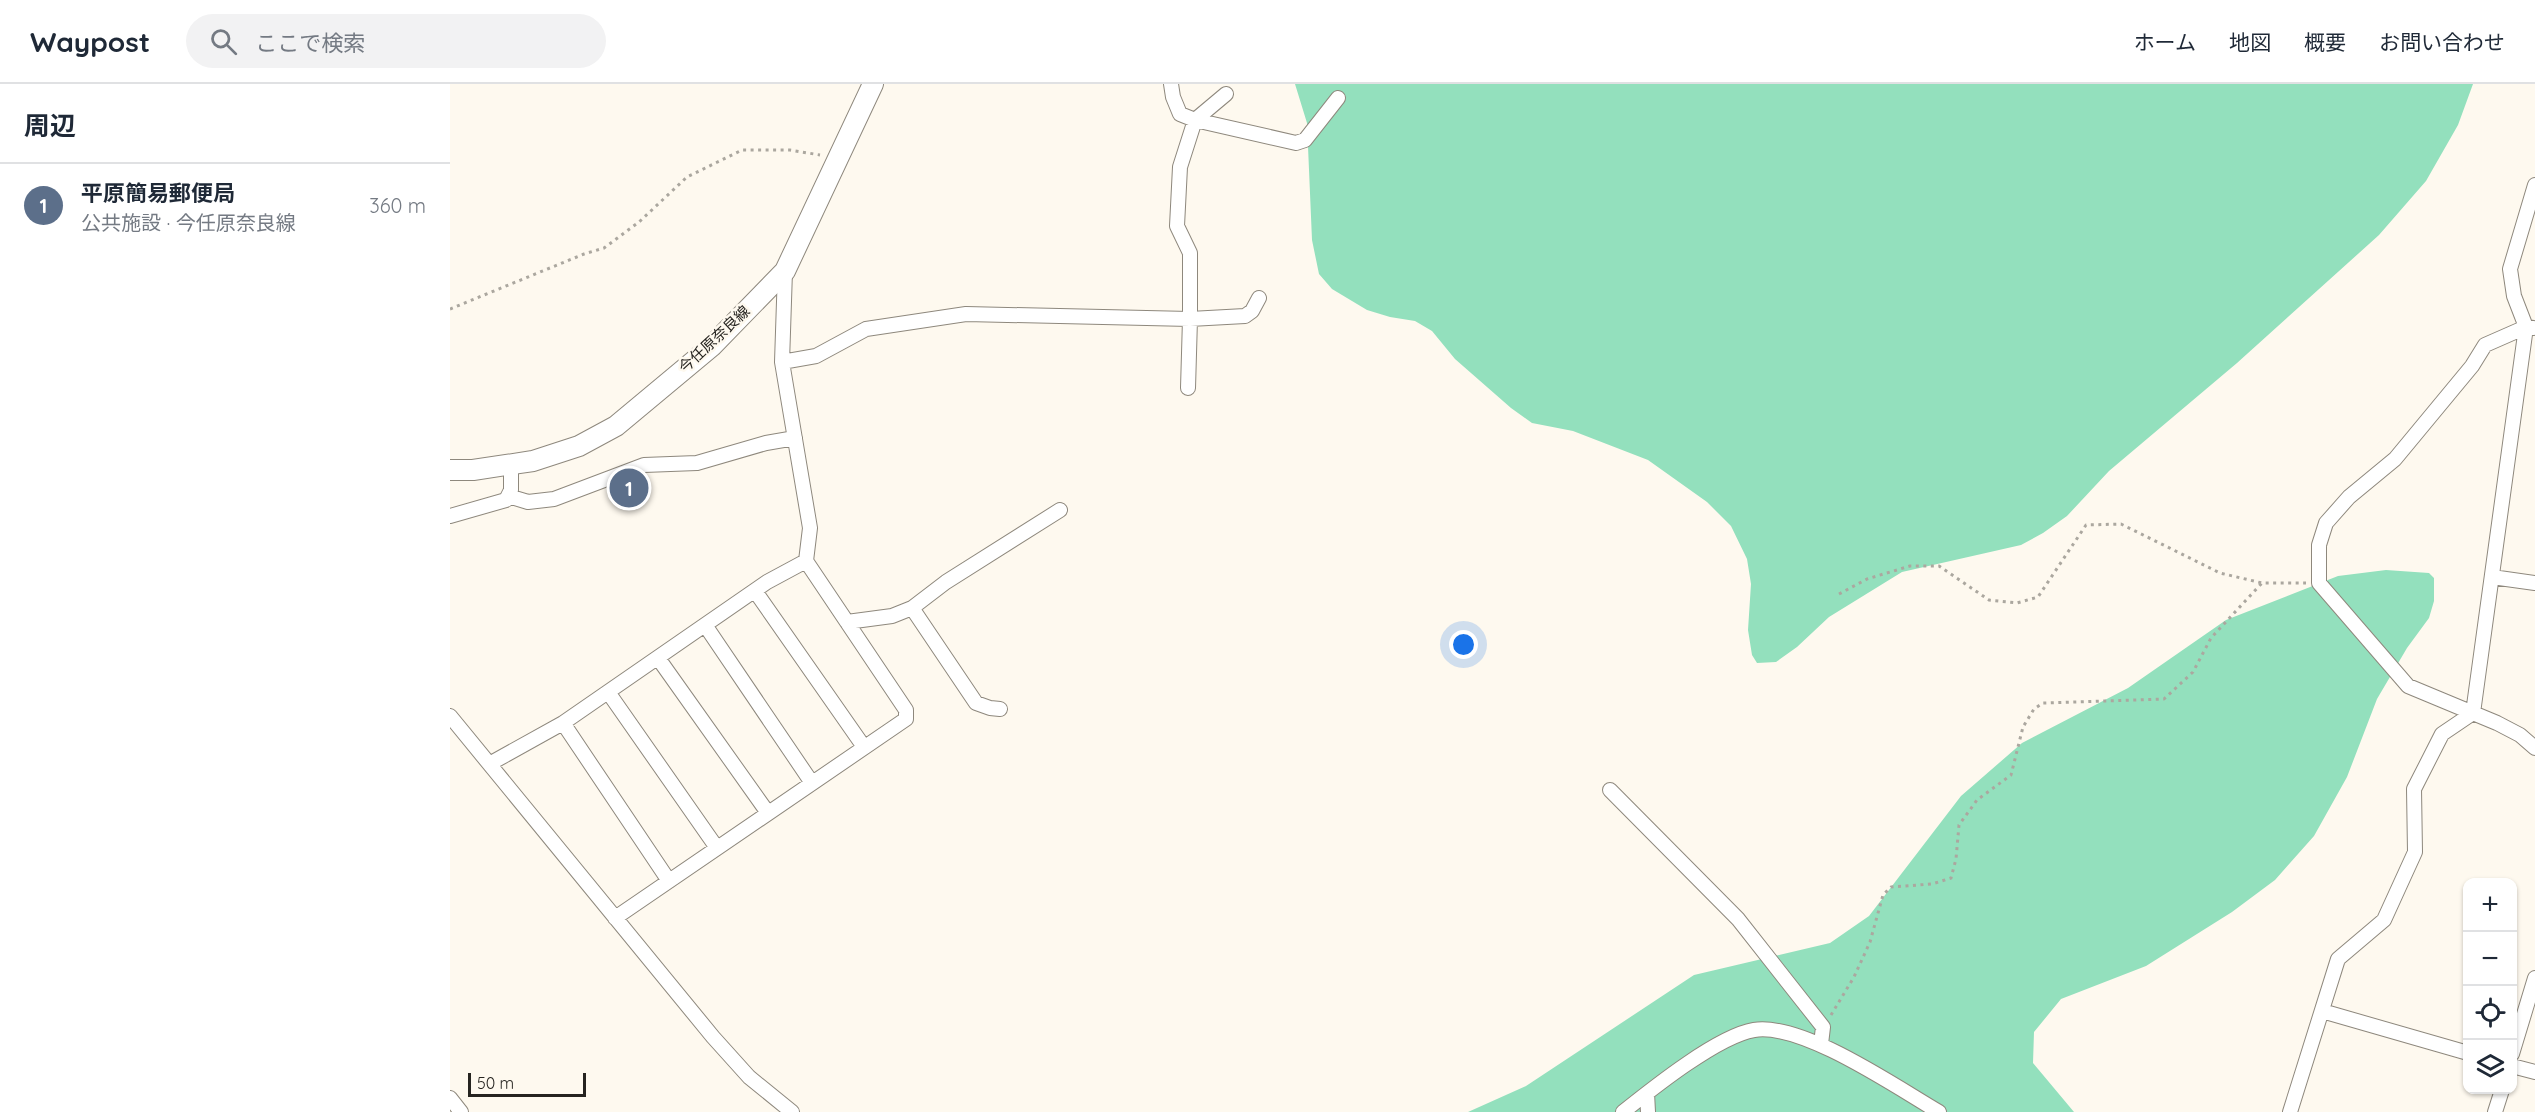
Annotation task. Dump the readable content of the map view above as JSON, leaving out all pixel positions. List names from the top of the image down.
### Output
{
  "streets": {
    "main road": ["今任原奈良線"]
  },
  "scale_bar": "50 m",
  "page": {
    "header": "Waypost",
    "search": "ここで検索",
    "nav": [
      "ホーム",
      "地図",
      "概要",
      "お問い合わせ"
    ],
    "heading": "周辺",
    "list": [
      {
        "mark": "1",
        "name": "平原簡易郵便局",
        "note": "公共施設 · 今任原奈良線",
        "value": "360 m"
      }
    ],
    "pins": "1",
    "map_buttons": ["+", "−"],
    "scale": "50 m"
  }
}
